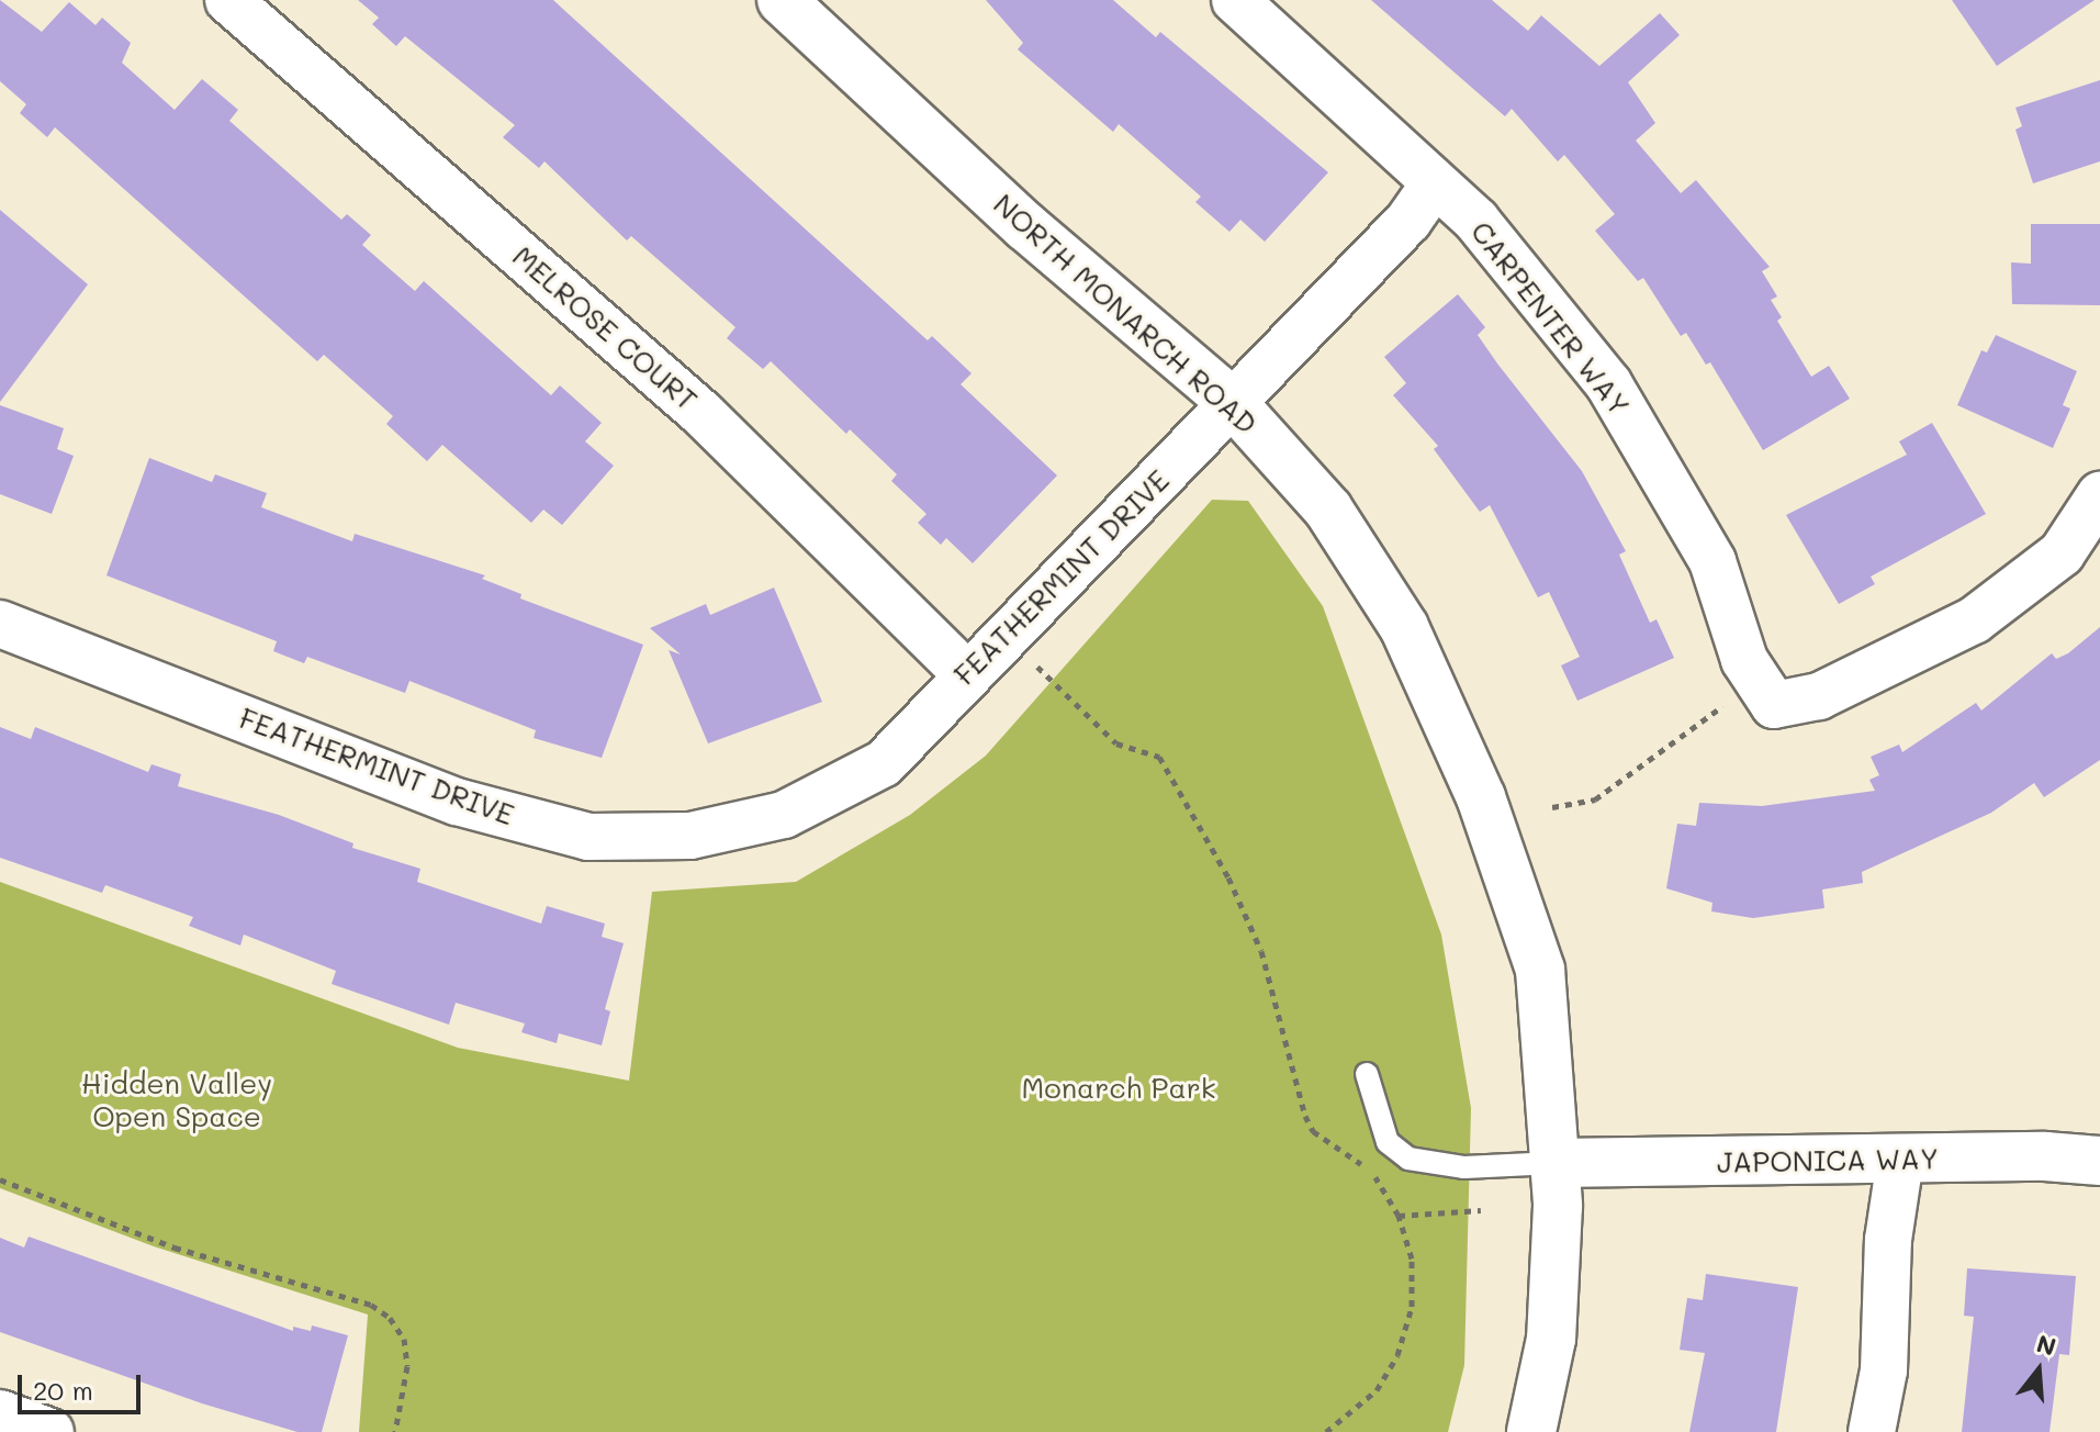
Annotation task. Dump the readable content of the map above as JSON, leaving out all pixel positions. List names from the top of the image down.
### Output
{
  "streets": {
    "street": [
      "NORTH MONARCH ROAD",
      "CARPENTER WAY",
      "MELROSE COURT",
      "FEATHERMINT DRIVE",
      "JAPONICA WAY"
    ]
  },
  "crossings": [
    ["NORTH MONARCH ROAD", "FEATHERMINT DRIVE"],
    ["NORTH MONARCH ROAD", "JAPONICA WAY"],
    ["CARPENTER WAY", "FEATHERMINT DRIVE"],
    ["MELROSE COURT", "FEATHERMINT DRIVE"]
  ],
  "parks": ["Hidden Valley Open Space", "Monarch Park"],
  "scale_bar": "20 m",
  "north": "top"
}
